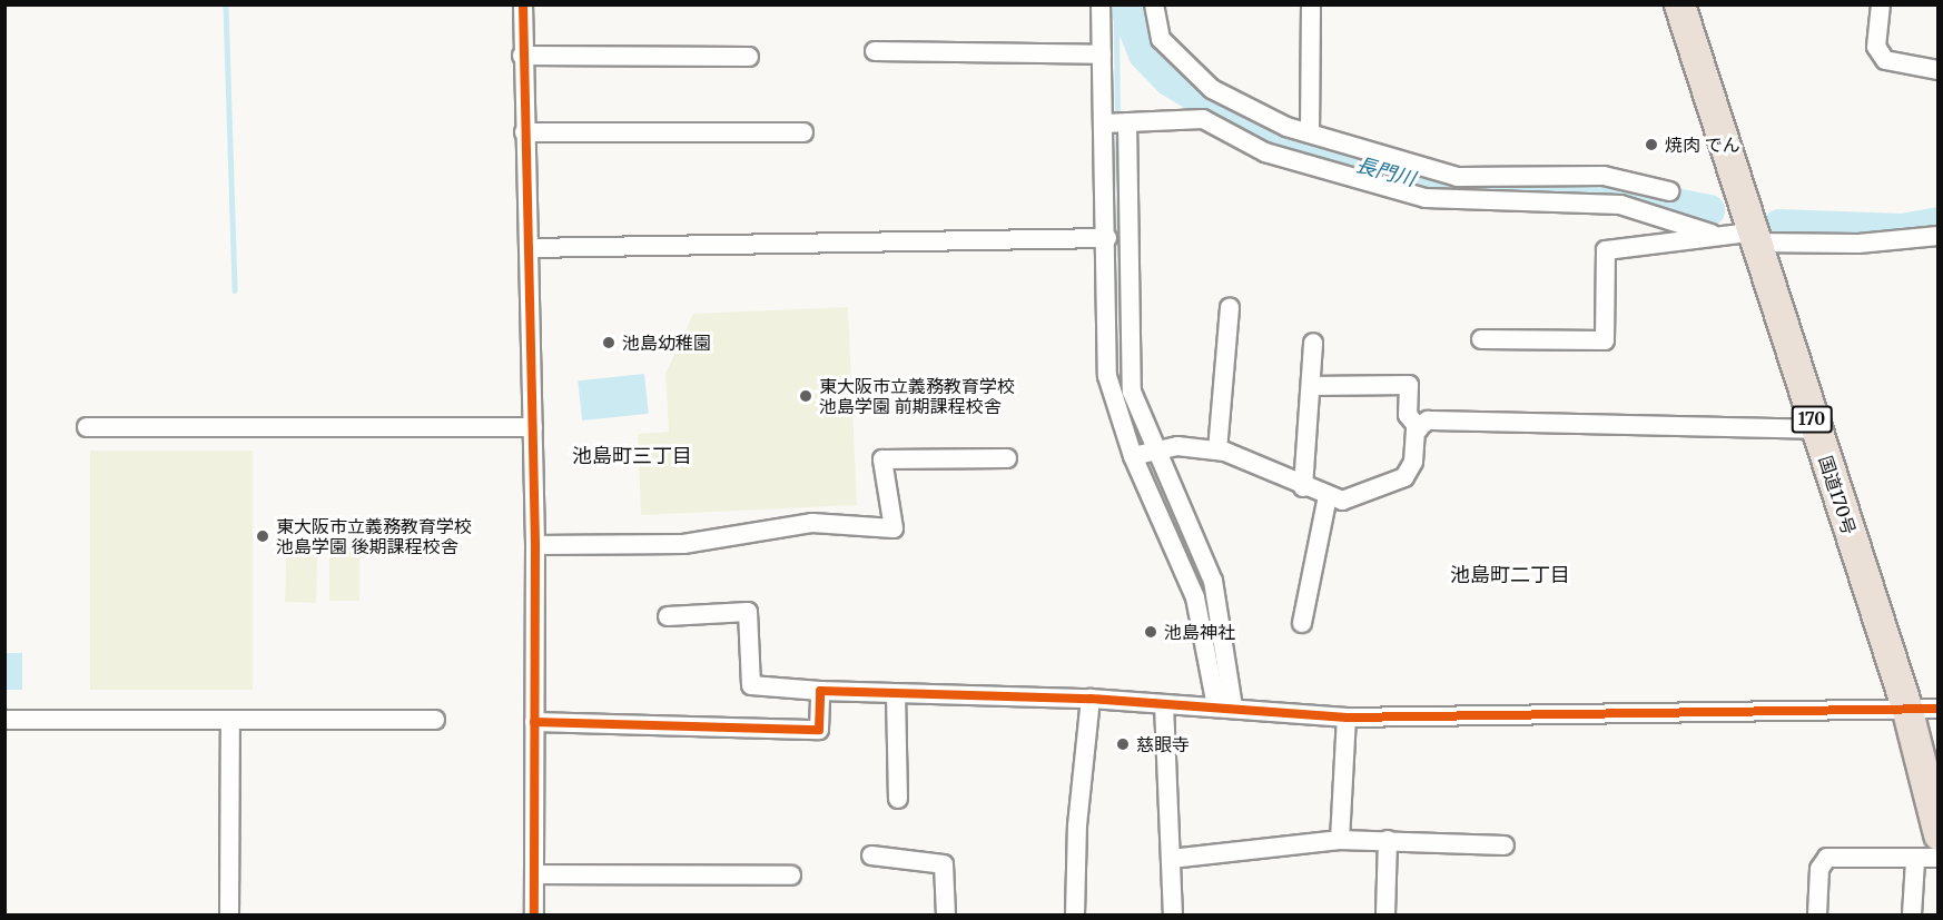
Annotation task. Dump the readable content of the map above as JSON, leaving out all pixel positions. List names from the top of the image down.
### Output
{
  "streets": {
    "highway": ["170", "国道170号"]
  },
  "districts": ["池島町三丁目", "池島町二丁目"],
  "water": ["長門川"],
  "places": [
    "焼肉 でん",
    "池島幼稚園",
    "東大阪市立義務教育学校 池島学園 前期課程校舎",
    "東大阪市立義務教育学校 池島学園 後期課程校舎",
    "池島神社",
    "慈眼寺"
  ]
}
